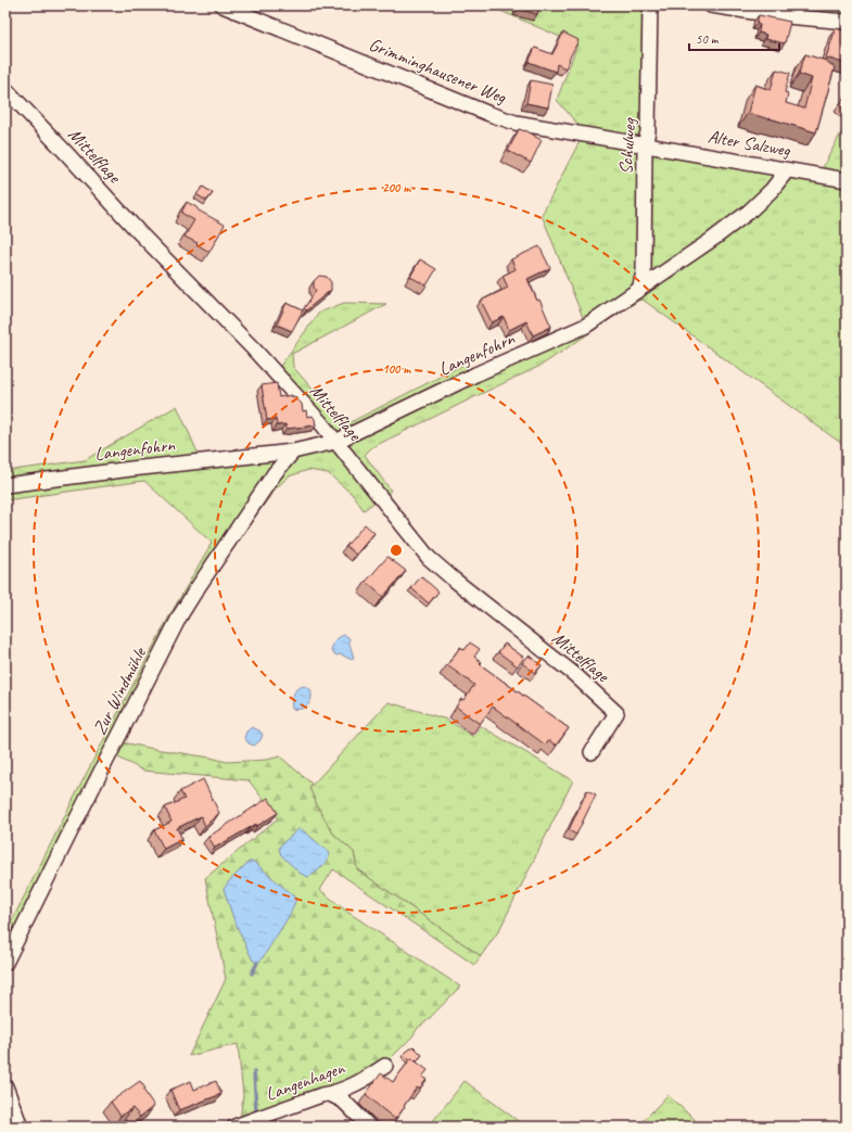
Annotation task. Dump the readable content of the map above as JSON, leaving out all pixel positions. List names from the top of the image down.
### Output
{
  "streets": {
    "street": [
      "Grimminghausener Weg",
      "Alter Salzweg",
      "Schulweg",
      "Mittelflage",
      "Langenfohrn",
      "Zur Windmühle",
      "Langenhagen"
    ]
  },
  "crossings": [
    ["Grimminghausener Weg", "Alter Salzweg"],
    ["Grimminghausener Weg", "Schulweg"],
    ["Alter Salzweg", "Schulweg"],
    ["Alter Salzweg", "Langenfohrn"],
    ["Schulweg", "Langenfohrn"],
    ["Mittelflage", "Langenfohrn"],
    ["Langenfohrn", "Zur Windmühle"]
  ],
  "scale_bar": "50 m",
  "rings": ["200 m", "100 m"]
}
